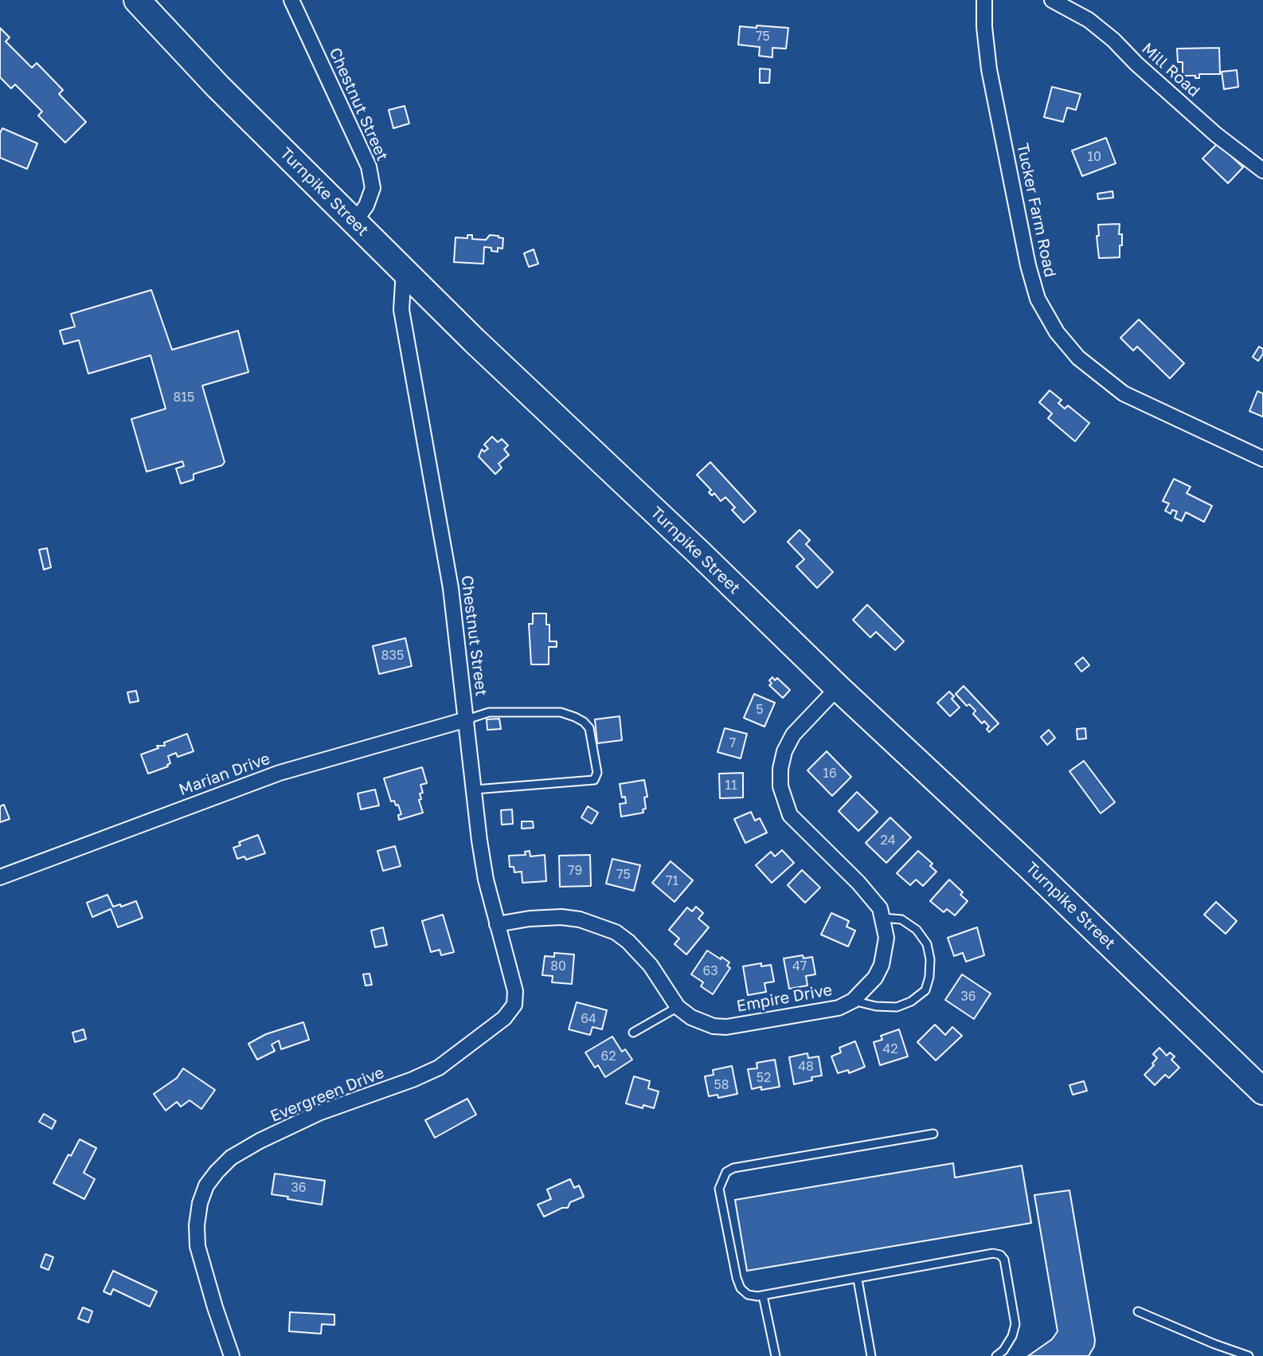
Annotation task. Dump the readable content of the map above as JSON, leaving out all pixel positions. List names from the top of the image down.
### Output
{
  "streets": {
    "highway": ["Turnpike Street"],
    "street": [
      "Mill Road",
      "Chestnut Street",
      "Tucker Farm Road",
      "Marian Drive",
      "Empire Drive",
      "Evergreen Drive"
    ]
  },
  "crossings": [
    ["Chestnut Street", "Turnpike Street"],
    ["Chestnut Street", "Marian Drive"],
    ["Chestnut Street", "Empire Drive"],
    ["Chestnut Street", "Evergreen Drive"],
    ["Turnpike Street", "Empire Drive"]
  ],
  "house_numbers": [
    "75",
    "10",
    "815",
    "835",
    "5",
    "7",
    "16",
    "11",
    "24",
    "79",
    "75",
    "71",
    "80",
    "47",
    "63",
    "36",
    "64",
    "42",
    "62",
    "48",
    "52",
    "58",
    "36"
  ]
}
